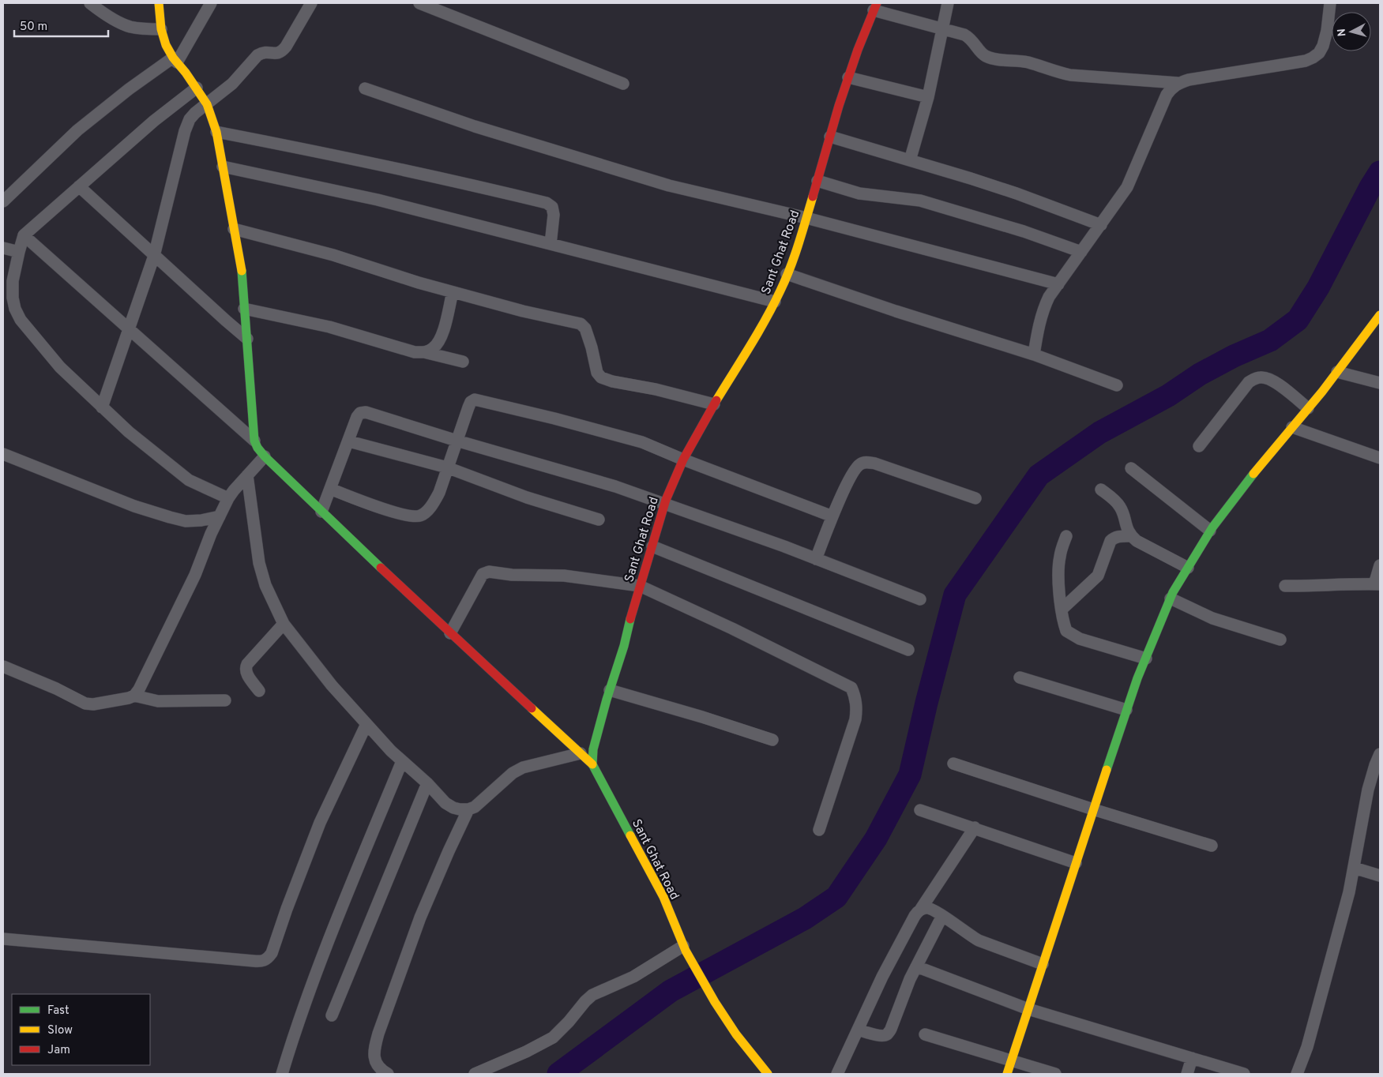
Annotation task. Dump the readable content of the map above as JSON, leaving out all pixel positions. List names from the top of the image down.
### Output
{
  "streets": {
    "street": ["Sant Ghat Road"]
  },
  "legend": ["Fast", "Slow", "Jam"],
  "scale_bar": "50 m",
  "north": "left"
}
